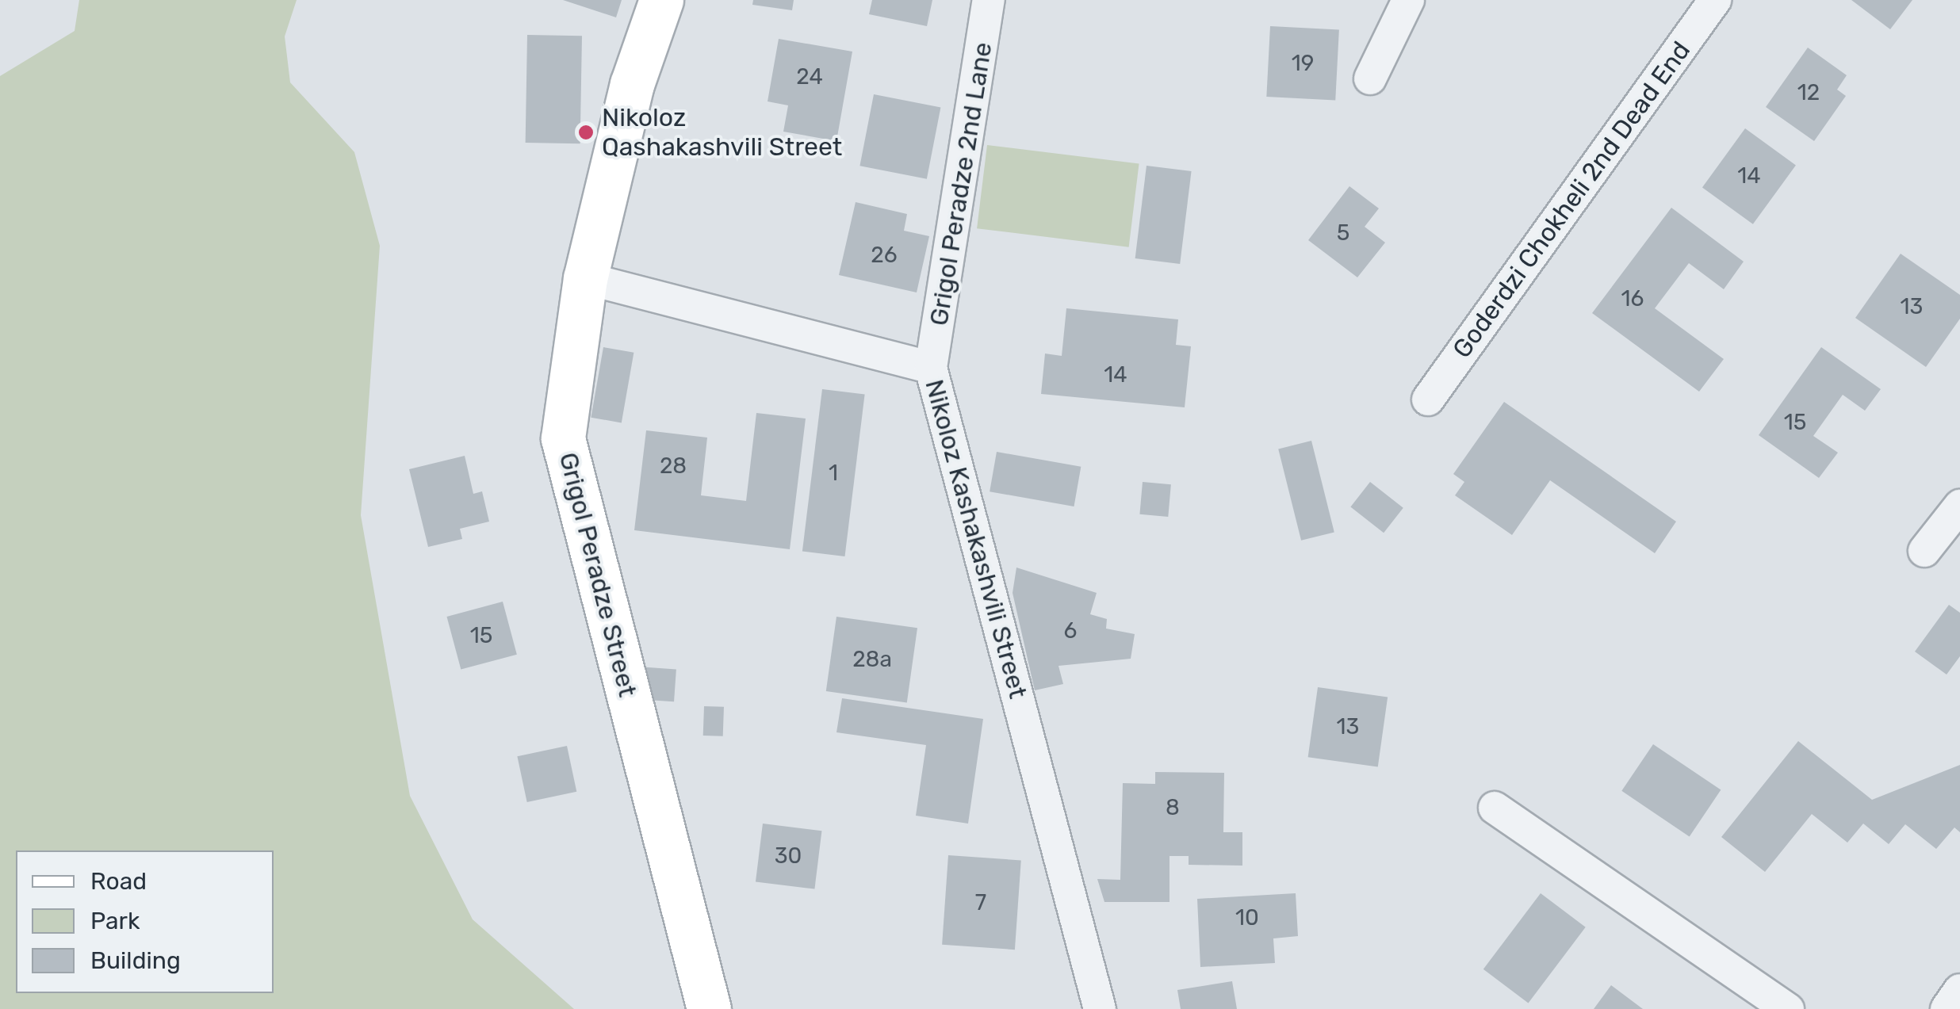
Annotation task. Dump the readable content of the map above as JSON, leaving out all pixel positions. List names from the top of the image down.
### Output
{
  "streets": {
    "street": [
      "Grigol Peradze 2nd Lane",
      "Goderdzi Chokheli 2nd Dead End",
      "Nikoloz Kashakashvili Street",
      "Grigol Peradze Street"
    ]
  },
  "crossings": [
    ["Grigol Peradze 2nd Lane", "Nikoloz Kashakashvili Street"],
    ["Nikoloz Kashakashvili Street", "Grigol Peradze Street"]
  ],
  "places": ["Nikoloz Qashakashvili Street"],
  "house_numbers": [
    "19",
    "24",
    "12",
    "14",
    "5",
    "26",
    "16",
    "13",
    "14",
    "15",
    "28",
    "1",
    "6",
    "15",
    "28a",
    "13",
    "8",
    "30",
    "7",
    "10"
  ],
  "legend": ["Road", "Park", "Building"]
}
